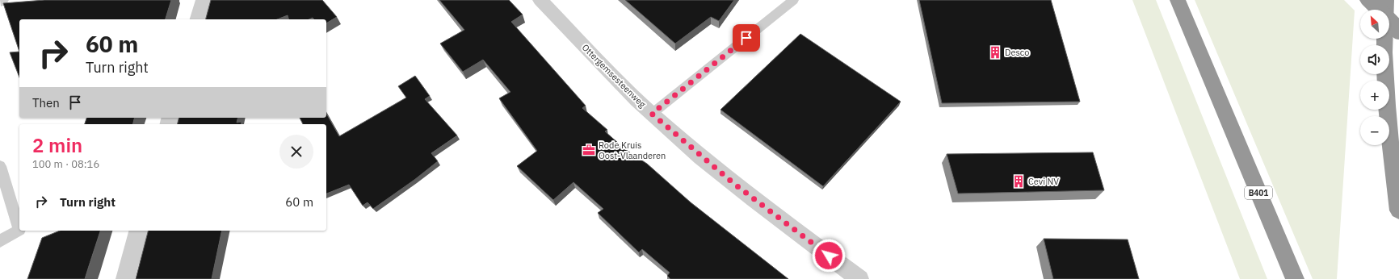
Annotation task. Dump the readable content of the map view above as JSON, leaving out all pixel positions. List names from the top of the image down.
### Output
{
  "streets": {
    "highway": ["B401"],
    "street": ["Ottergemsesteenweg"]
  },
  "places": {
    "building": ["Desco", "Cevi NV"],
    "office": ["Rode Kruis Oost-Vlaanderen"]
  },
  "north": "top left",
  "page": {
    "map_buttons": ["+", "−"],
    "turn": ["60 m", "Turn right"],
    "then": "Then",
    "heading": ["2 min", "100 m · 08:16"],
    "list": [
      {
        "name": "Turn right",
        "value": "60 m"
      }
    ]
  }
}
